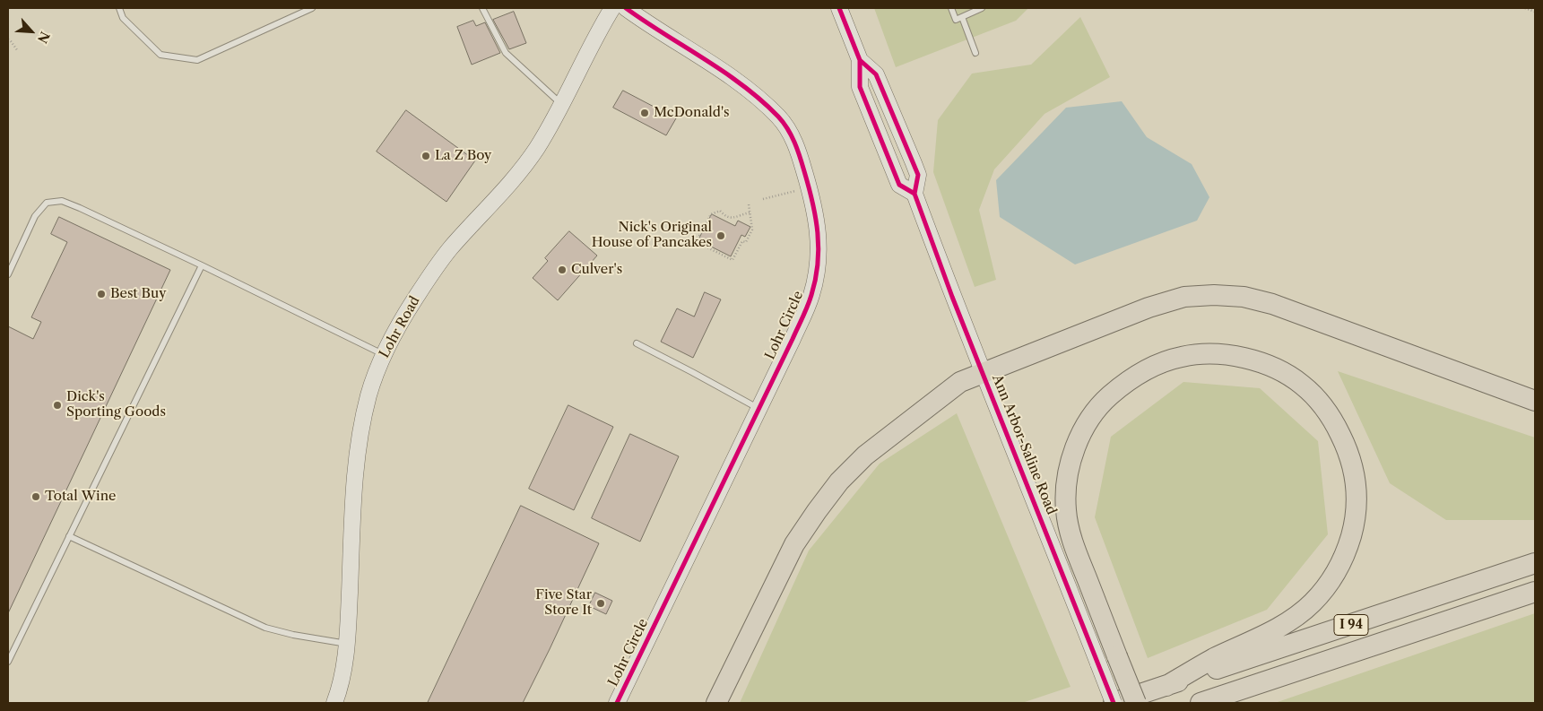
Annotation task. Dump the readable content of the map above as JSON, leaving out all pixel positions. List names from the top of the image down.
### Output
{
  "streets": {
    "highway": ["I 94"],
    "street": ["Lohr Circle", "Lohr Road", "Ann Arbor-Saline Road"]
  },
  "crossings": [
    ["Ann Arbor-Saline Road", "I 94"]
  ],
  "places": [
    "McDonald's",
    "La Z Boy",
    "Nick's Original House of Pancakes",
    "Culver's",
    "Best Buy",
    "Dick's Sporting Goods",
    "Total Wine",
    "Five Star Store It"
  ],
  "north": "bottom right"
}
